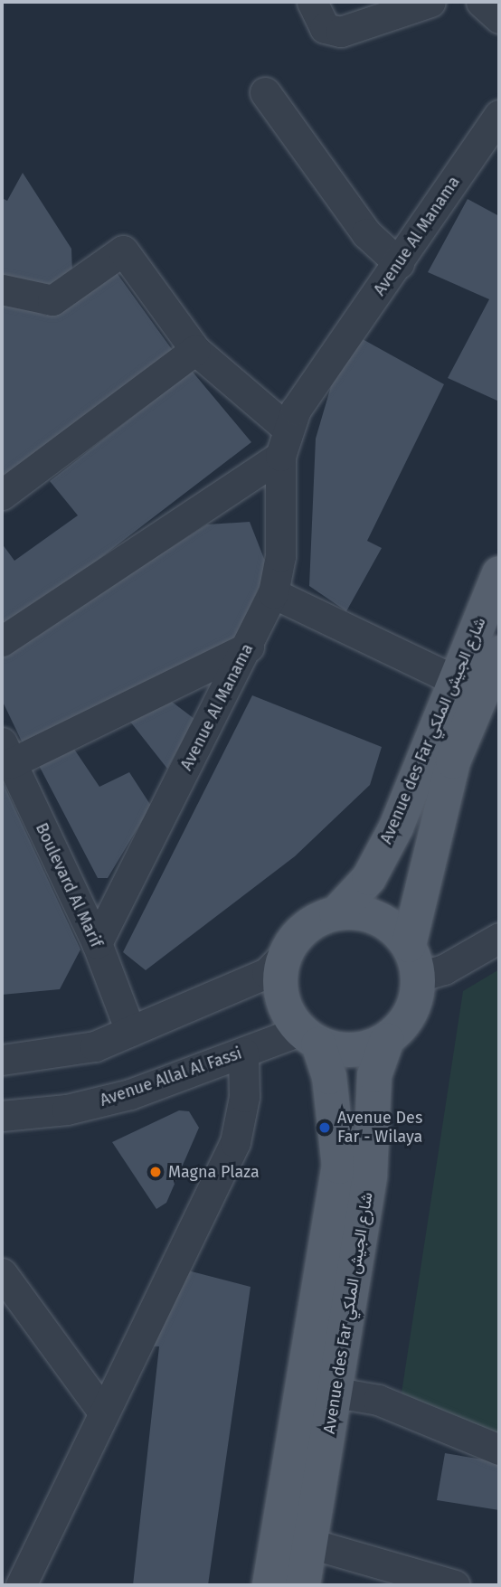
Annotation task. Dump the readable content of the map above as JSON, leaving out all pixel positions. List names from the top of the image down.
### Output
{
  "streets": {
    "main road": ["Avenue des Far شارع الجيش الملكي"],
    "street": ["Avenue Al Manama", "Boulevard Al Marif", "Avenue Allal Al Fassi"]
  },
  "crossings": [
    ["Avenue Al Manama", "Boulevard Al Marif"],
    ["Avenue des Far شارع الجيش الملكي", "Avenue Allal Al Fassi"]
  ],
  "places": ["Avenue Des Far - Wilaya", "Magna Plaza"]
}
